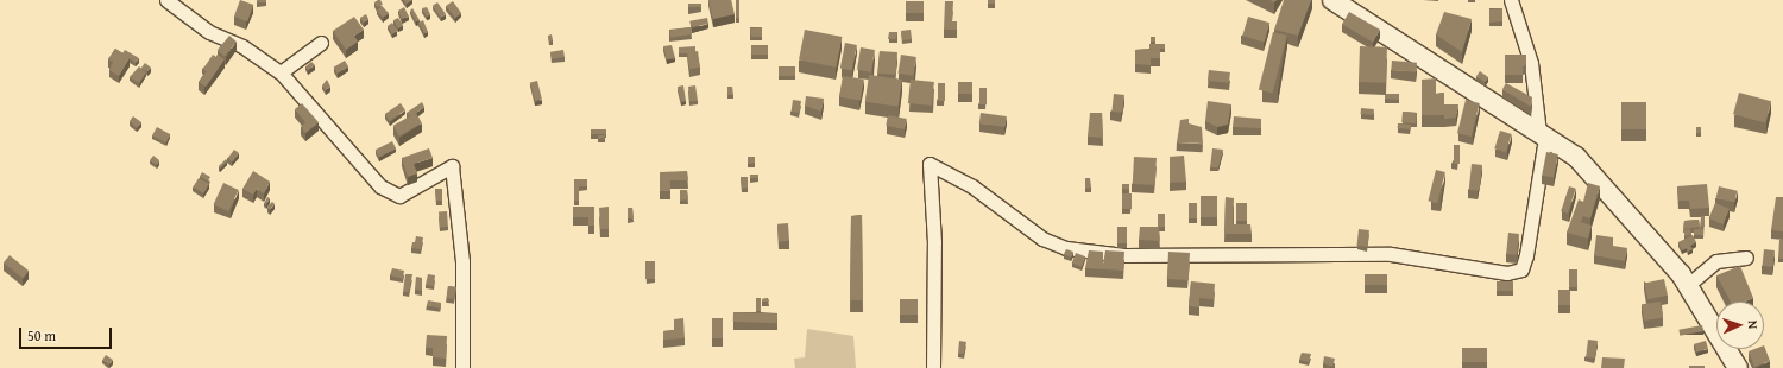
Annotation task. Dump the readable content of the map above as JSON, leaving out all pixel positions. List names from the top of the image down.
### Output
{
  "scale_bar": "50 m",
  "north": "right"
}
